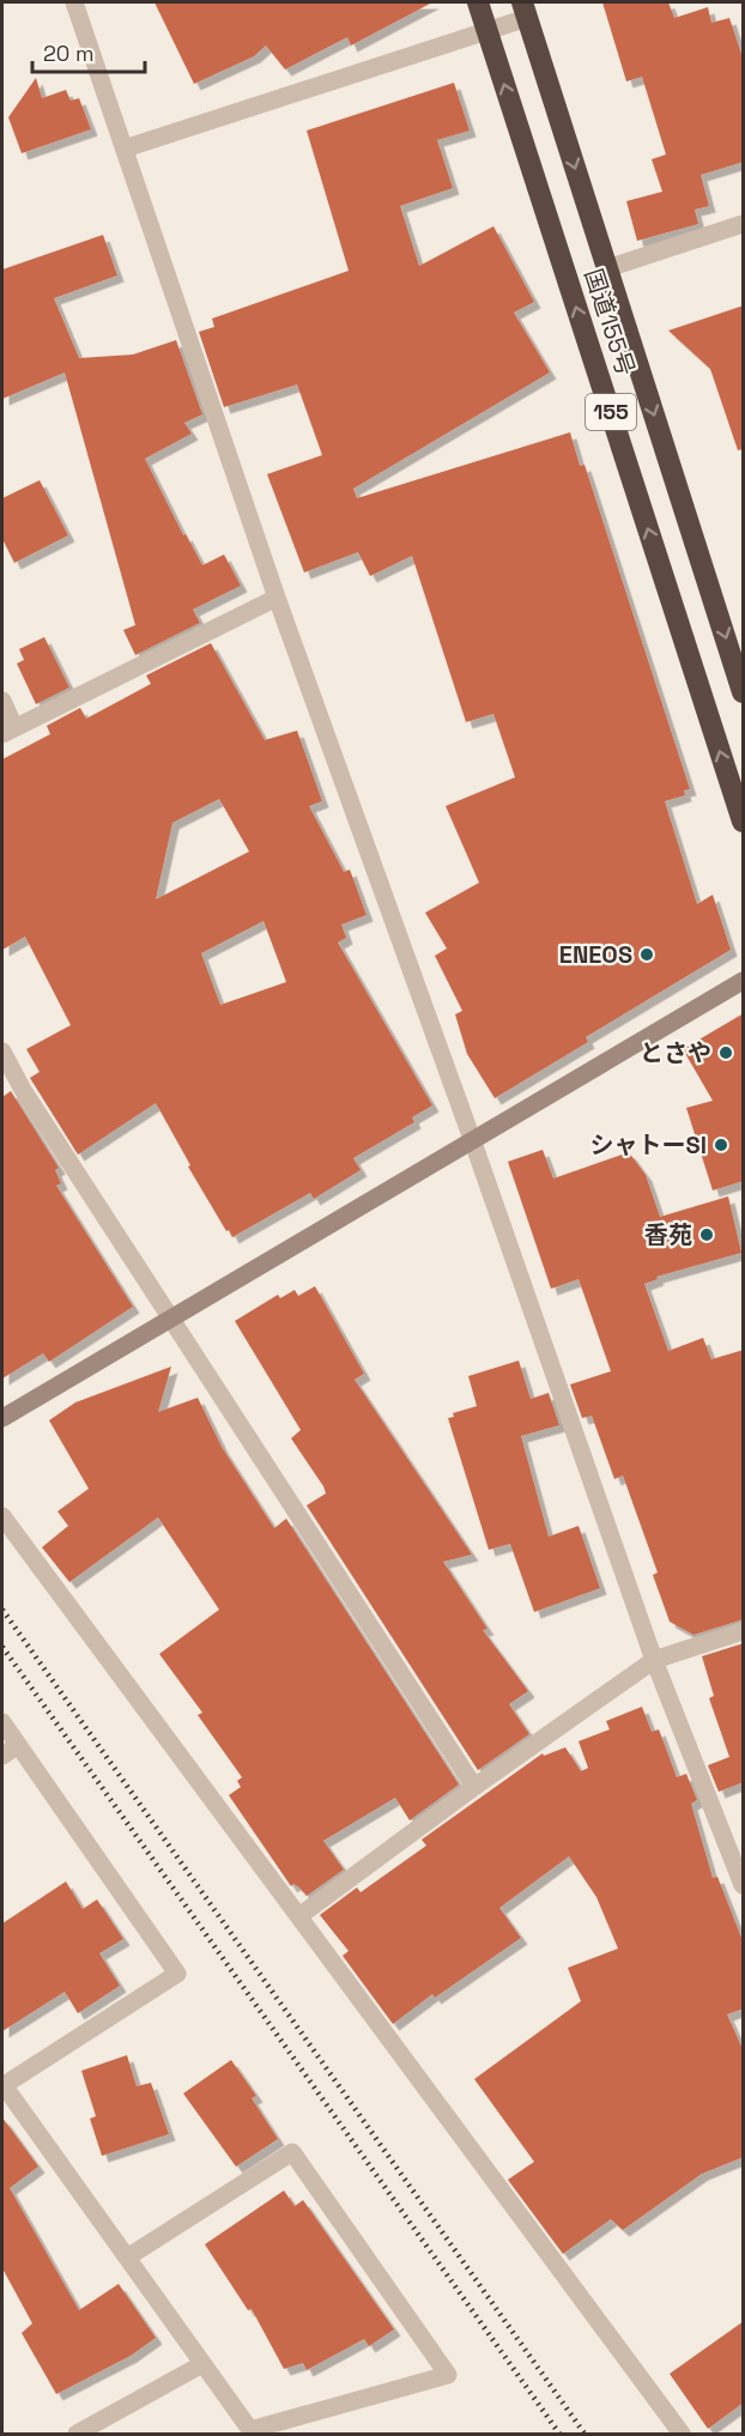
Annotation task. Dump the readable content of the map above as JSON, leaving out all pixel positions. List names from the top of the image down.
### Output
{
  "streets": {
    "highway": ["国道155号", "155"]
  },
  "places": [
    "ENEOS",
    "とさや",
    "シャトーSI",
    "香苑"
  ],
  "scale_bar": "20 m"
}
